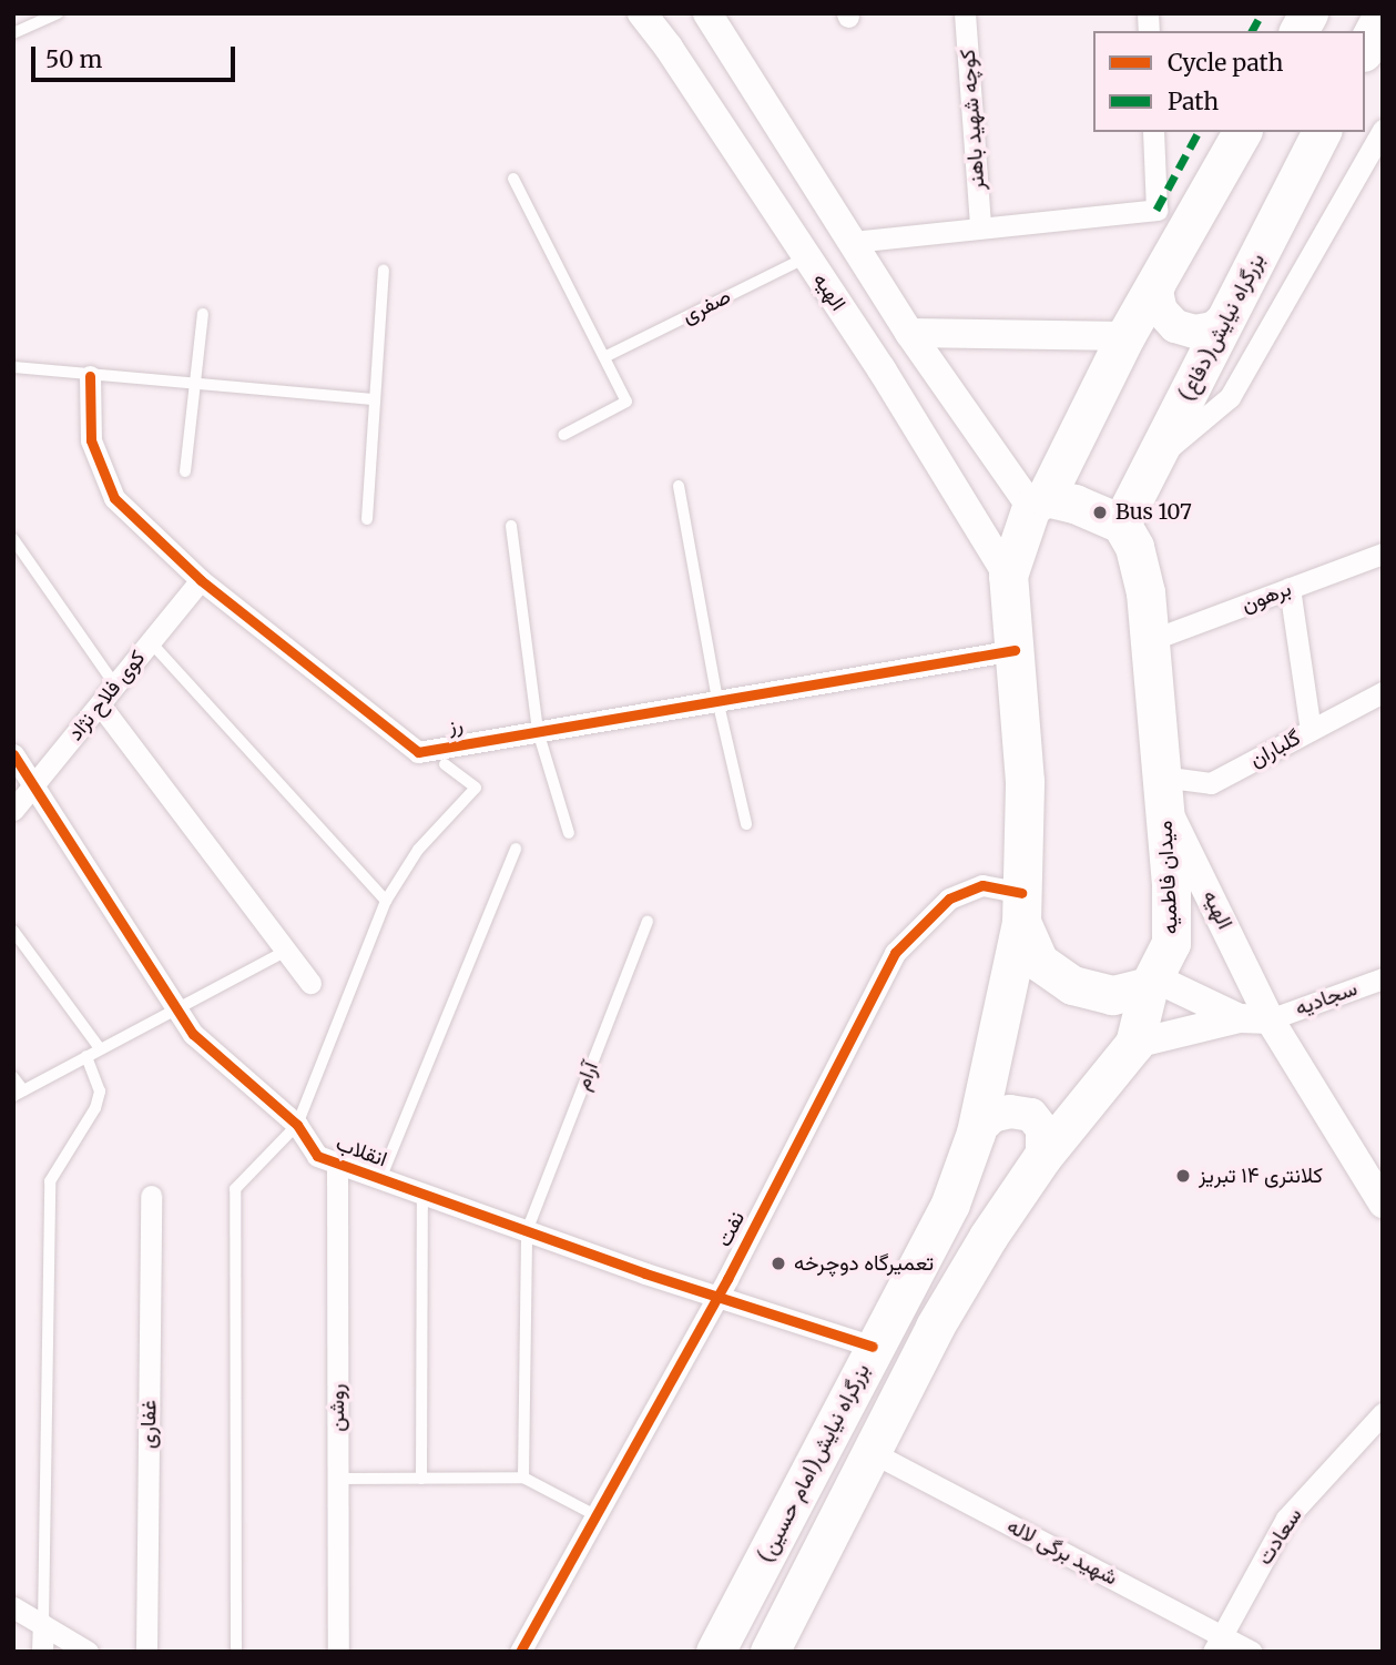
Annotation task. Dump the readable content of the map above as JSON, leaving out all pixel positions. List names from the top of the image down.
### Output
{
  "streets": {
    "highway": ["بزرگراه نیایش(دفاع)", "میدان فاطمیه", "بزرگراه نیایش(امام حسین)"],
    "main road": ["الهیه"],
    "street": [
      "کوچه شهید باهنر",
      "برهون",
      "کوی فلاح نژاد",
      "رز",
      "گلباران",
      "سجادیه",
      "انقلاب",
      "نفت",
      "روشن",
      "غفاری",
      "سعادت",
      "شهید برگی لاله"
    ],
    "lane": ["صفری", "آرام"]
  },
  "crossings": [
    ["الهیه", "صفری"],
    ["الهیه", "گلباران"],
    ["الهیه", "میدان فاطمیه"],
    ["الهیه", "سجادیه"],
    ["بزرگراه نیایش(دفاع)", "میدان فاطمیه"],
    ["برهون", "میدان فاطمیه"],
    ["کوی فلاح نژاد", "رز"],
    ["کوی فلاح نژاد", "انقلاب"],
    ["گلباران", "میدان فاطمیه"],
    ["آرام", "انقلاب"],
    ["انقلاب", "نفت"],
    ["انقلاب", "روشن"],
    ["انقلاب", "بزرگراه نیایش(امام حسین)"],
    ["نفت", "بزرگراه نیایش(امام حسین)"],
    ["سعادت", "شهید برگی لاله"]
  ],
  "places": ["Bus 107", "کلانتری ۱۴ تبریز", "تعمیرگاه دوچرخه"],
  "legend": ["Cycle path", "Path"],
  "scale_bar": "50 m"
}
